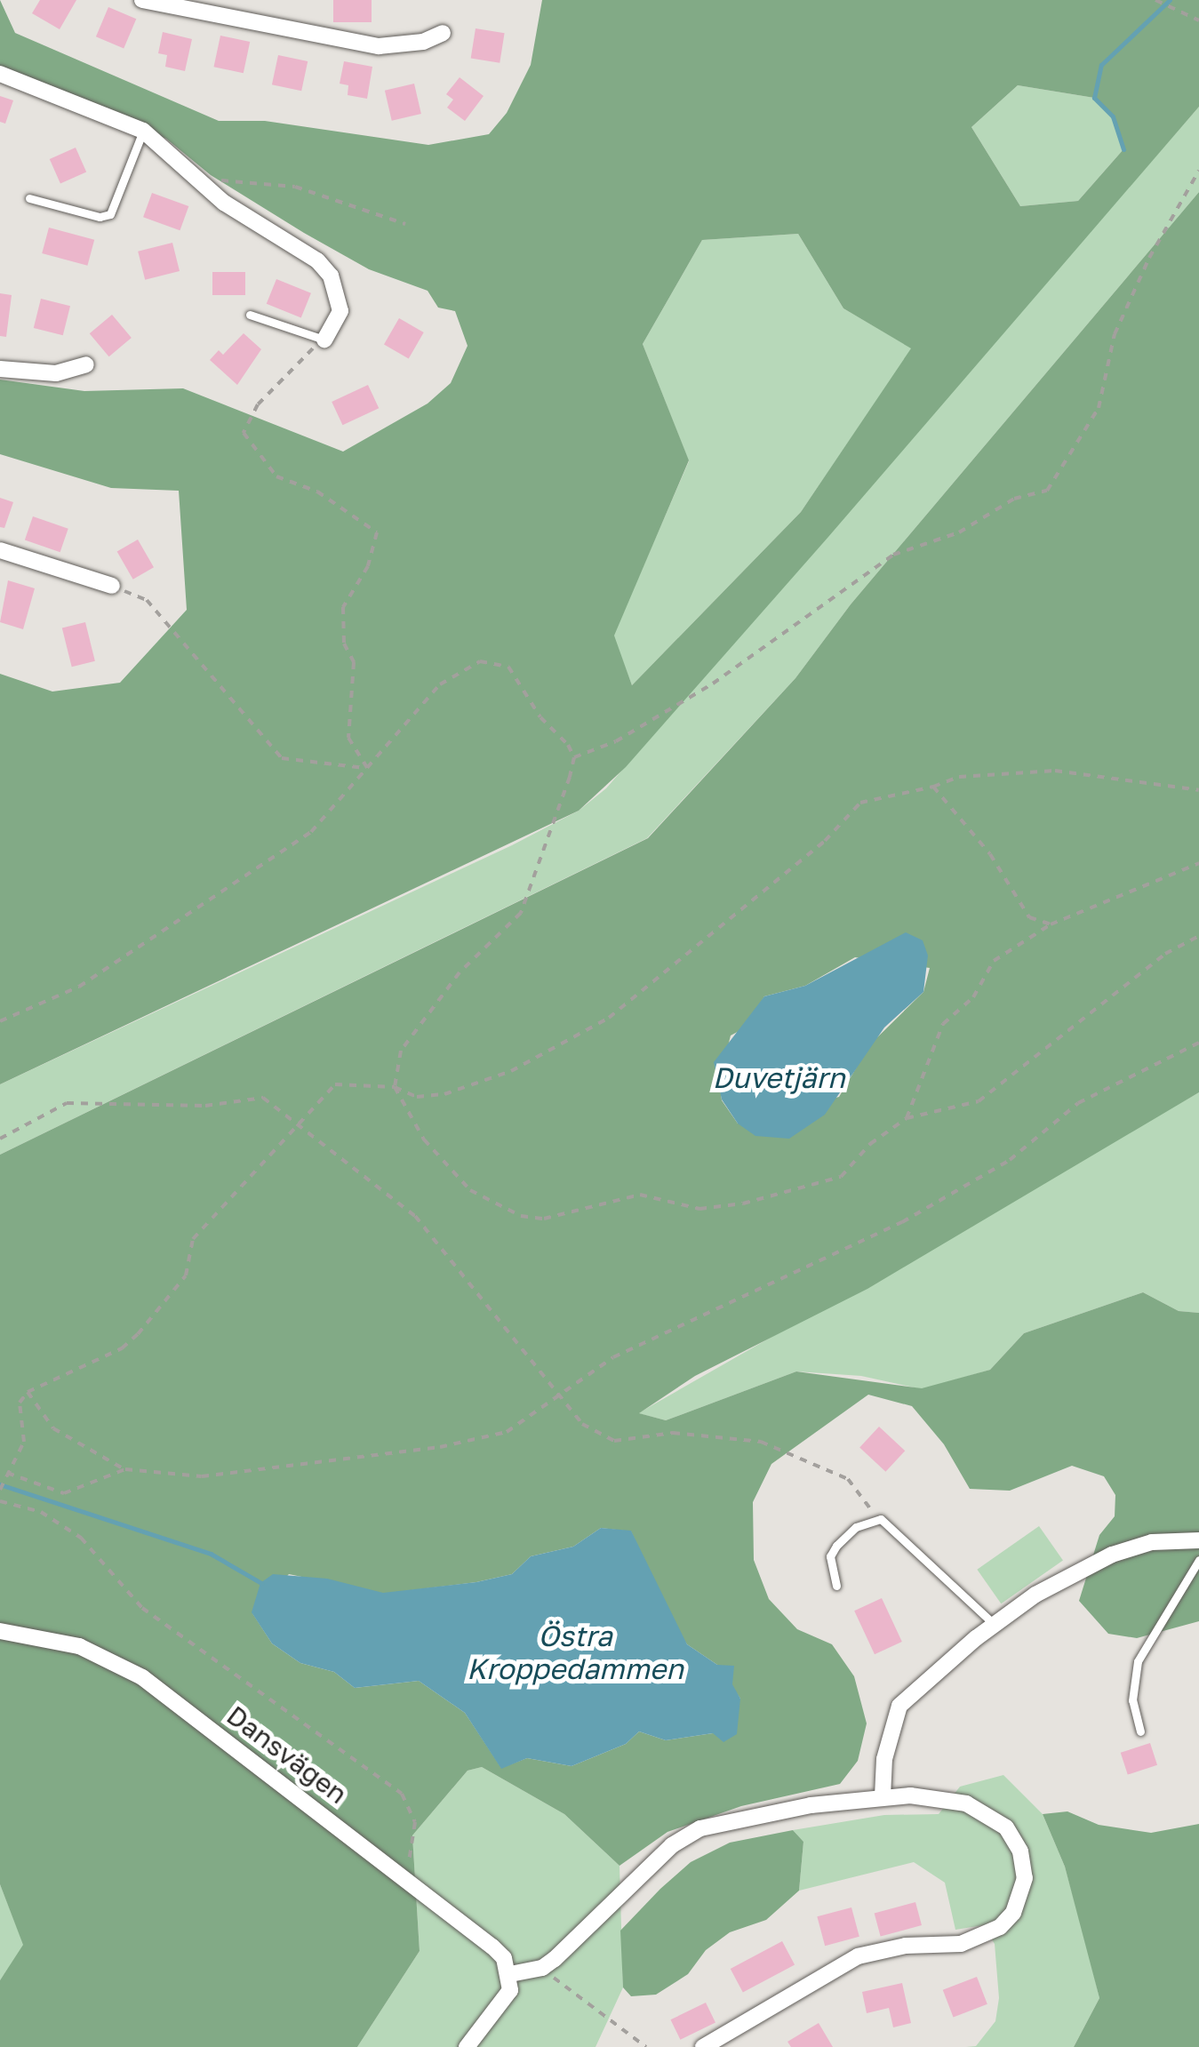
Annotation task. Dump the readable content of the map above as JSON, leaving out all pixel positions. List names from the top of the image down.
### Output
{
  "streets": {
    "street": ["Dansvägen"]
  },
  "water": ["Duvetjärn", "Östra Kroppedammen"]
}
